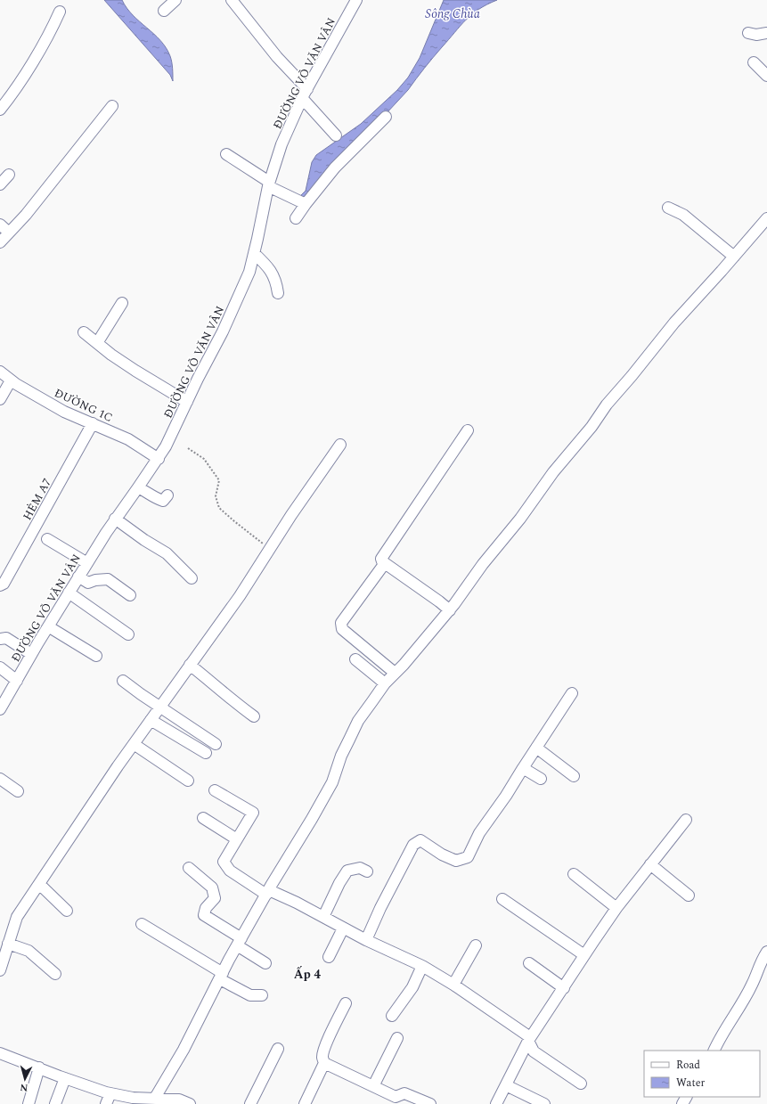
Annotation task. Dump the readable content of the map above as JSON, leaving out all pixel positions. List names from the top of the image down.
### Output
{
  "streets": {
    "street": ["ĐƯỜNG VÕ VĂN VÂN", "ĐƯỜNG 1C", "HẺM A7"]
  },
  "crossings": [
    ["ĐƯỜNG VÕ VĂN VÂN", "ĐƯỜNG 1C"],
    ["ĐƯỜNG 1C", "HẺM A7"]
  ],
  "districts": ["Ấp 4"],
  "water": ["Sông Chùa"],
  "legend": ["Road", "Water"],
  "north": "bottom"
}
